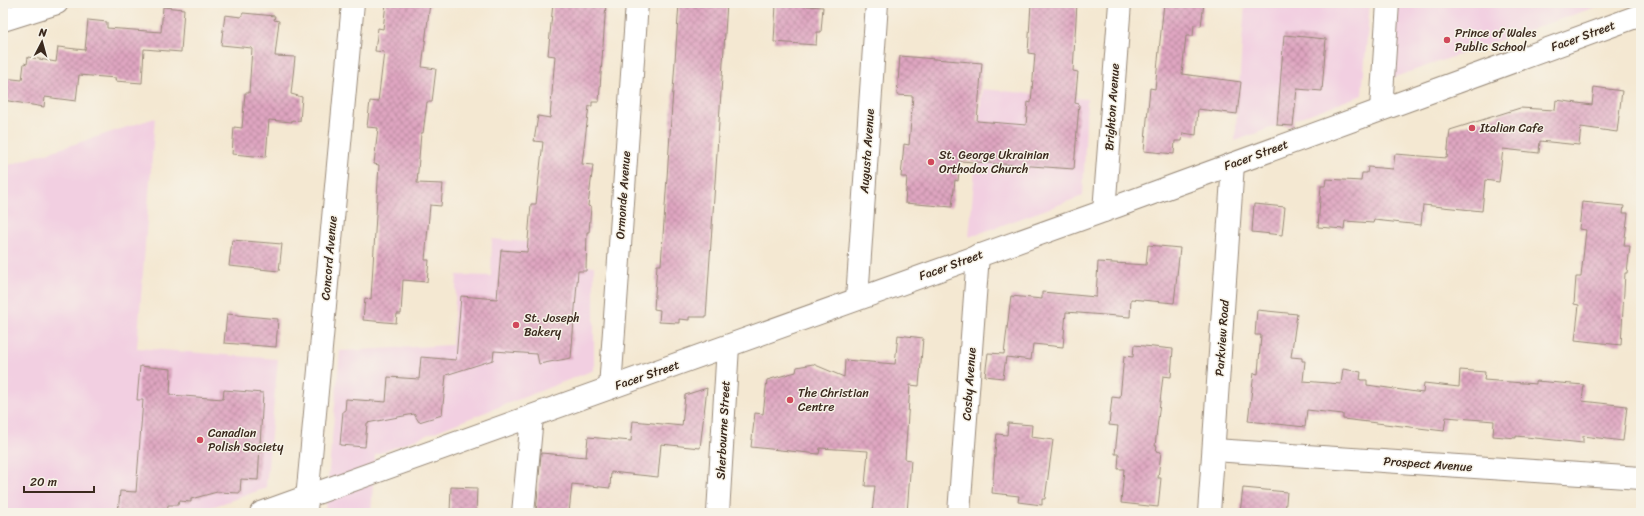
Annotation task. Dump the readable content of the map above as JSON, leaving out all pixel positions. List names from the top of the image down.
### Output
{
  "streets": {
    "street": [
      "Facer Street",
      "Brighton Avenue",
      "Augusta Avenue",
      "Ormonde Avenue",
      "Concord Avenue",
      "Parkview Road",
      "Cosby Avenue",
      "Sherbourne Street",
      "Prospect Avenue"
    ]
  },
  "crossings": [
    ["Facer Street", "Brighton Avenue"],
    ["Facer Street", "Augusta Avenue"],
    ["Facer Street", "Ormonde Avenue"],
    ["Facer Street", "Concord Avenue"],
    ["Facer Street", "Parkview Road"],
    ["Facer Street", "Cosby Avenue"],
    ["Facer Street", "Sherbourne Street"],
    ["Parkview Road", "Prospect Avenue"]
  ],
  "places": [
    "Prince of Wales Public School",
    "Italian Cafe",
    "St. George Ukrainian Orthodox Church",
    "St. Joseph Bakery",
    "The Christian Centre",
    "Canadian Polish Society"
  ],
  "scale_bar": "20 m",
  "north": "top"
}
